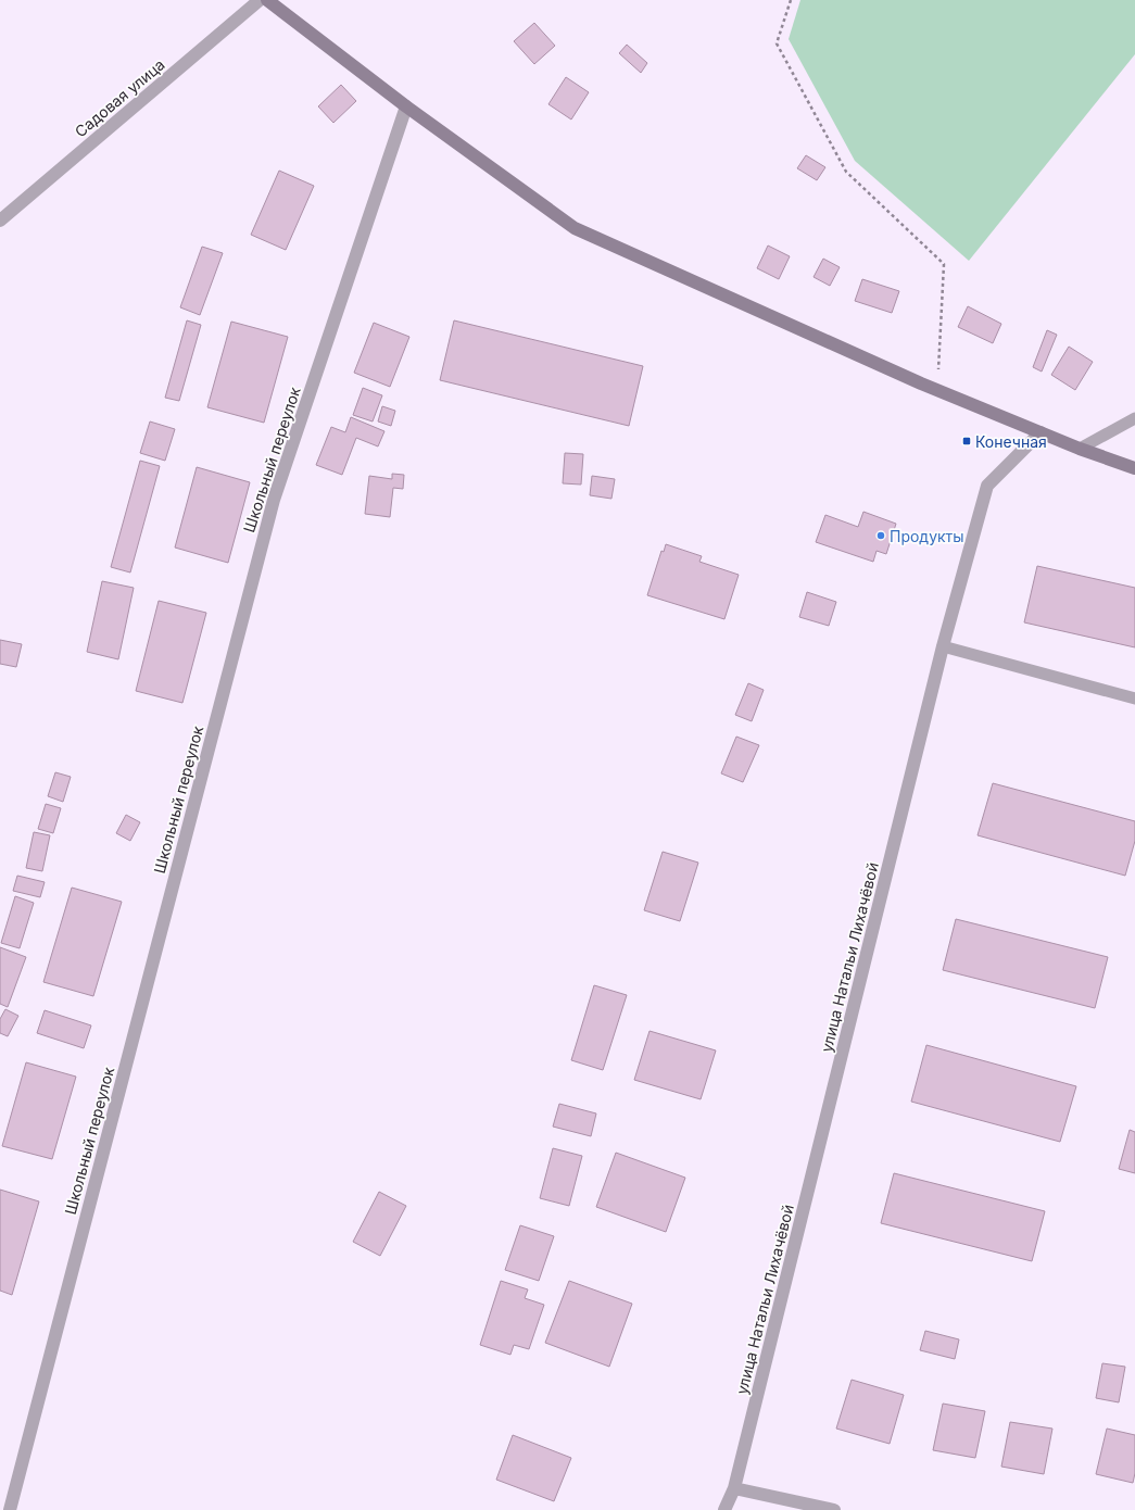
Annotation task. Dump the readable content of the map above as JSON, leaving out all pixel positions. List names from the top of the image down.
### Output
{
  "streets": {
    "street": ["Садовая улица", "Школьный переулок", "улица Натальи Лихачёвой"]
  },
  "places": {
    "transit": ["Конечная"],
    "other": ["Продукты"]
  }
}
